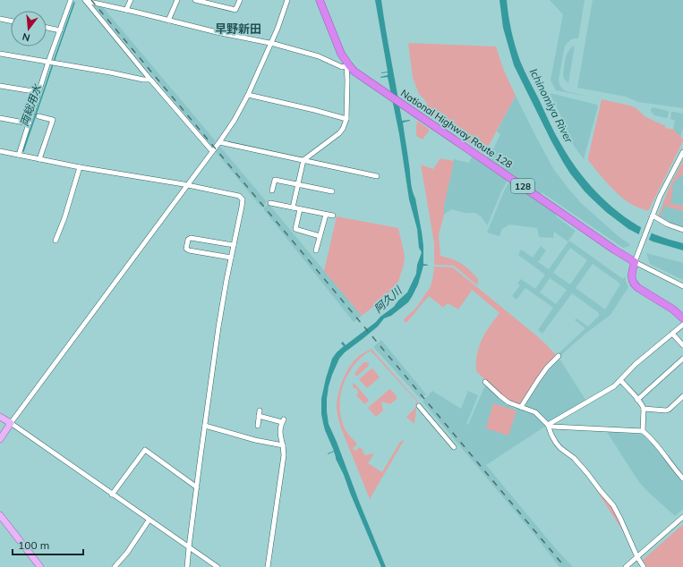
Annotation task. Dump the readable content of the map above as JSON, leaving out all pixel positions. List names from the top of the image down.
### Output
{
  "streets": {
    "highway": ["National Highway Route 128", "128"]
  },
  "districts": ["早野新田"],
  "water": ["両総用水", "Ichinomiya River", "阿久川"],
  "scale_bar": "100 m",
  "north": "bottom"
}
